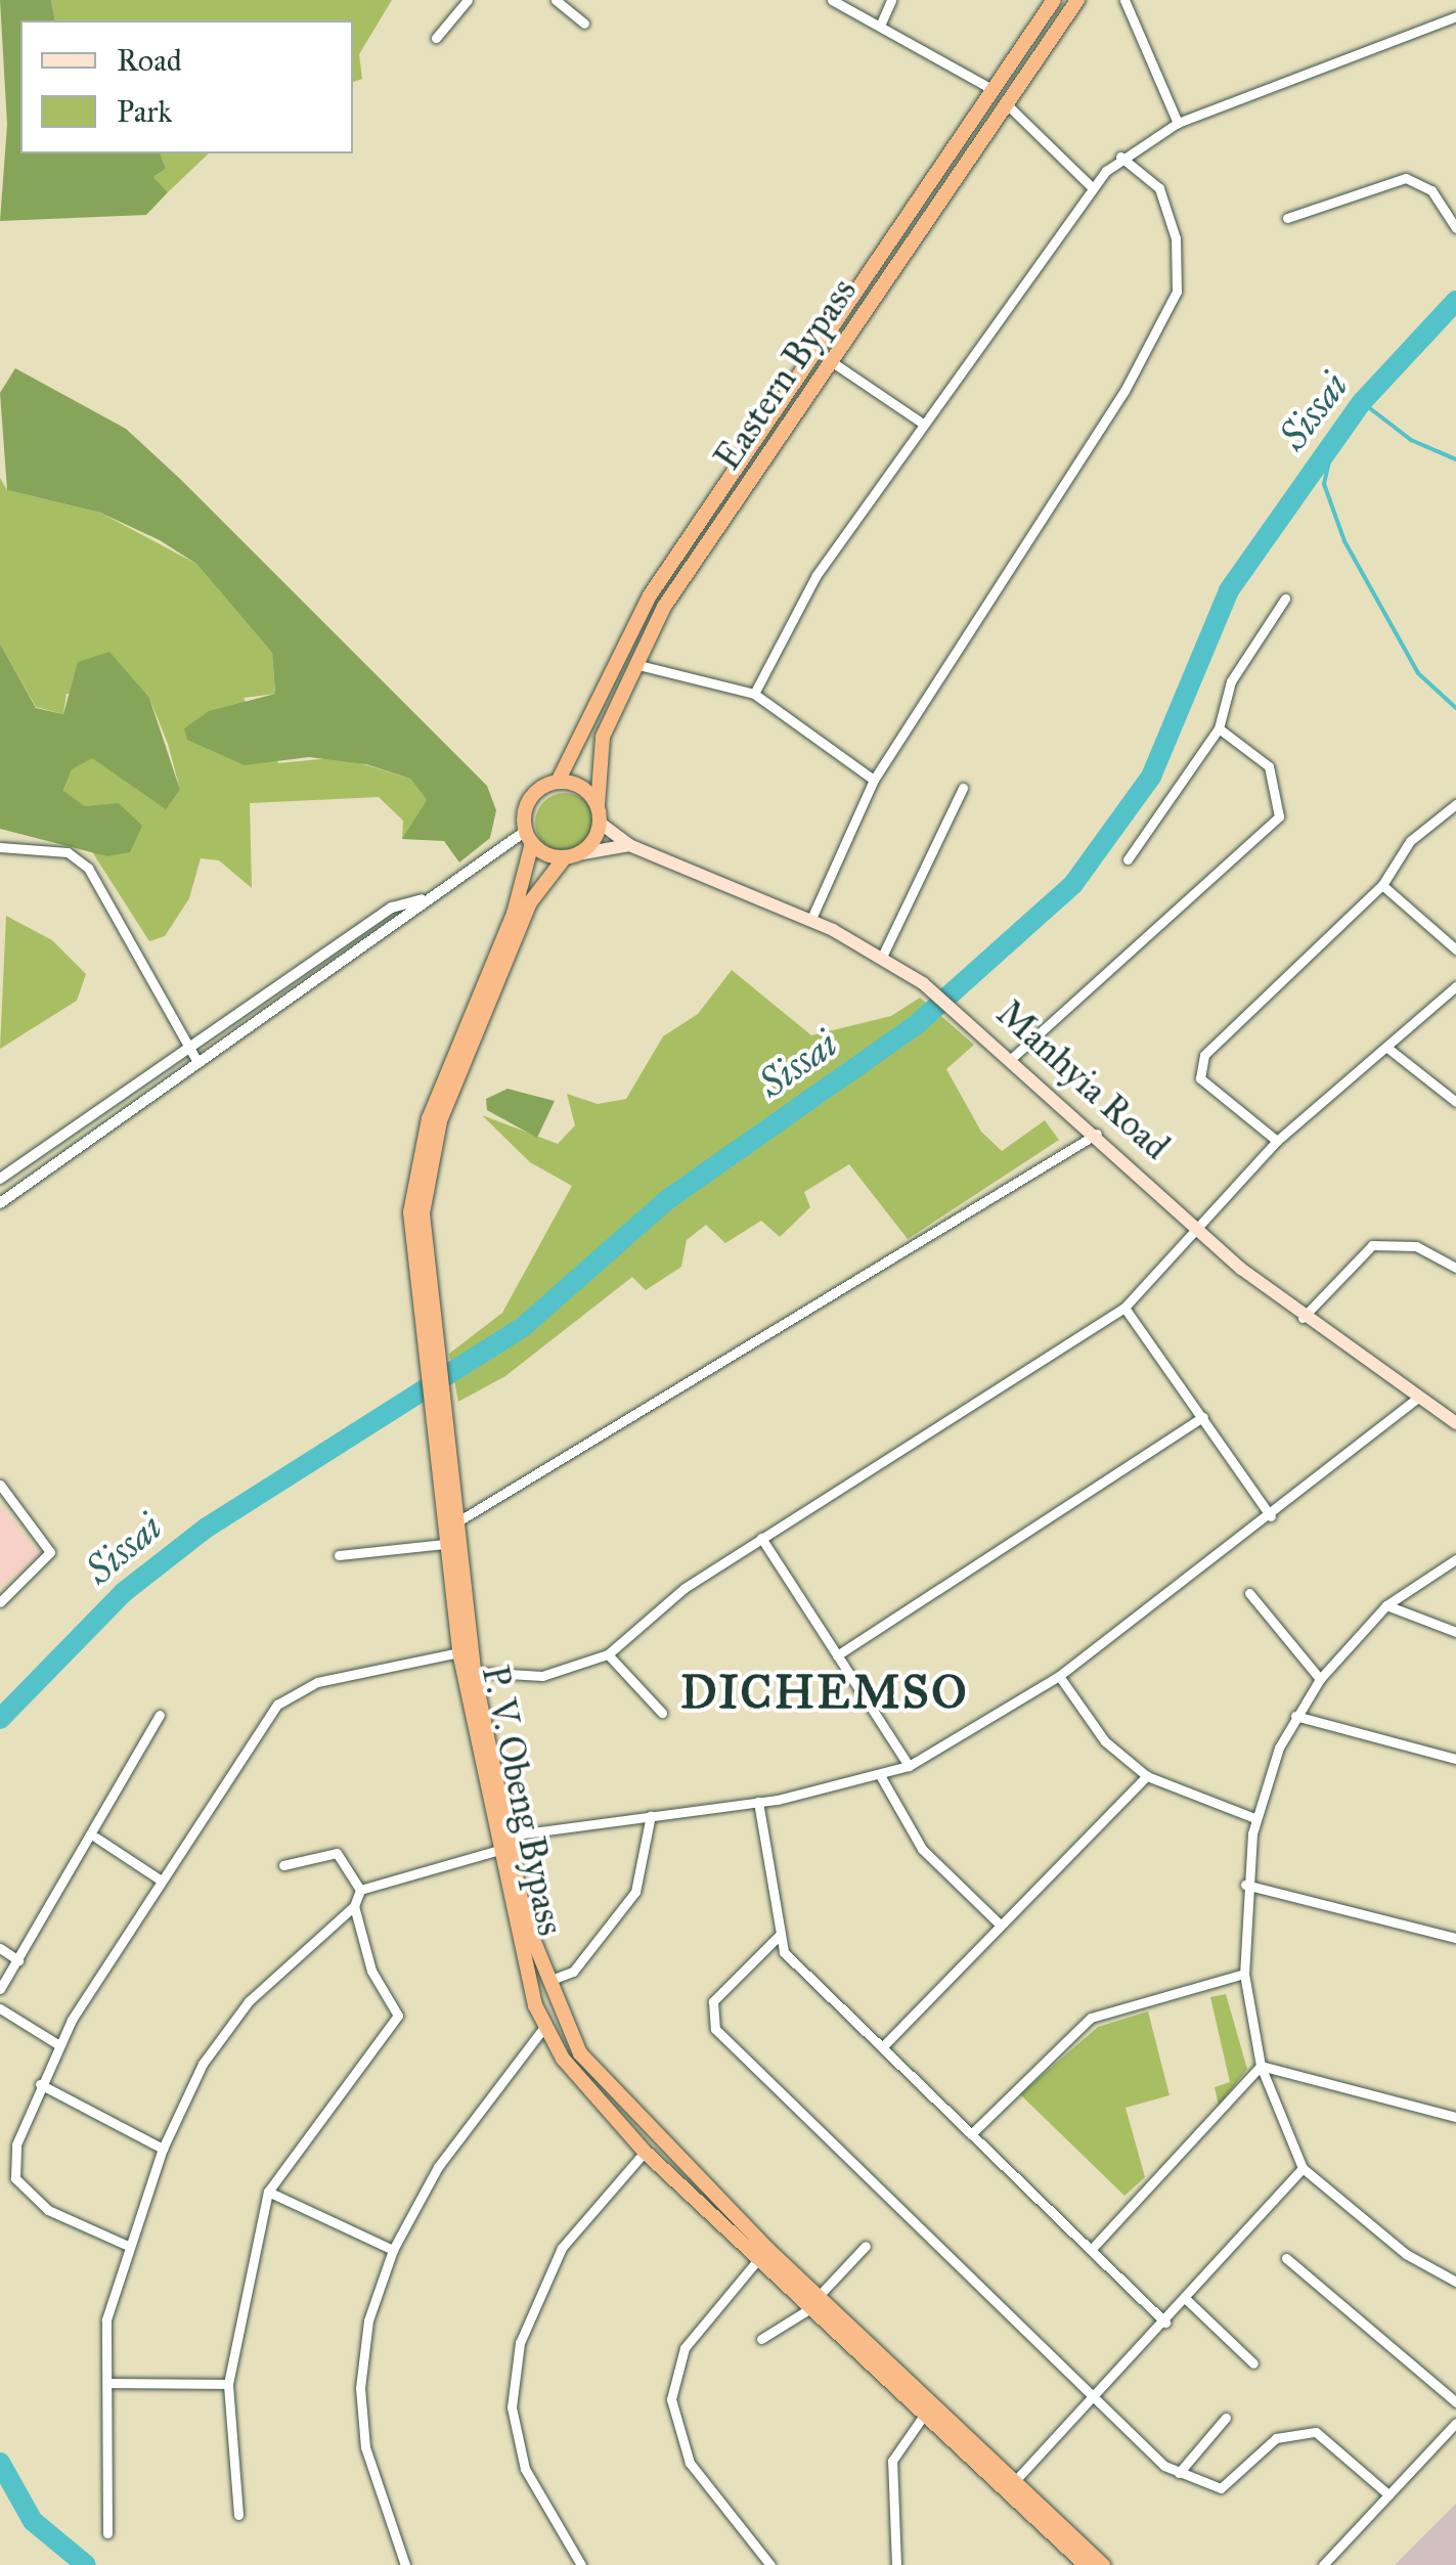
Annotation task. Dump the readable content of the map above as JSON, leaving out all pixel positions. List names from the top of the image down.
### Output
{
  "streets": {
    "highway": ["Eastern Bypass", "P. V. Obeng Bypass"],
    "main road": ["Manhyia Road"]
  },
  "crossings": [
    ["Eastern Bypass", "Manhyia Road"],
    ["Eastern Bypass", "P. V. Obeng Bypass"],
    ["Manhyia Road", "P. V. Obeng Bypass"]
  ],
  "districts": ["DICHEMSO"],
  "water": ["Sissai"],
  "legend": ["Road", "Park"]
}
